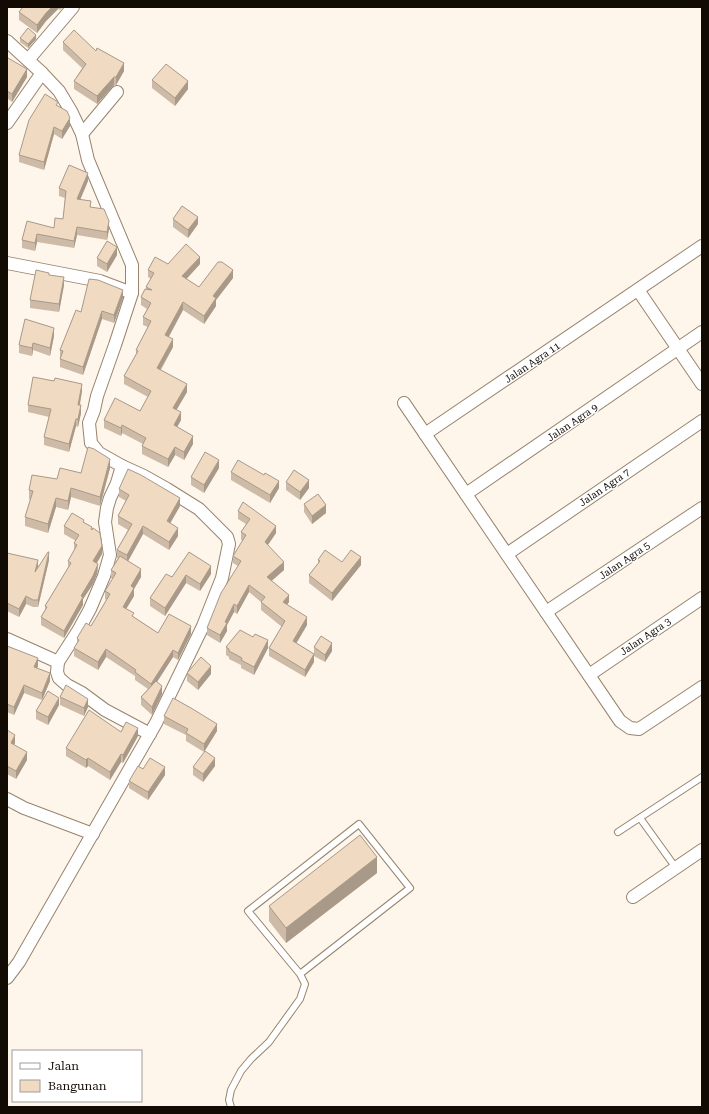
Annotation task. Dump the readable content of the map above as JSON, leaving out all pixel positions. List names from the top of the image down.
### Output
{
  "streets": {
    "street": [
      "Jalan Agra 11",
      "Jalan Agra 9",
      "Jalan Agra 7",
      "Jalan Agra 5",
      "Jalan Agra 3"
    ]
  },
  "legend": ["Jalan", "Bangunan"]
}
